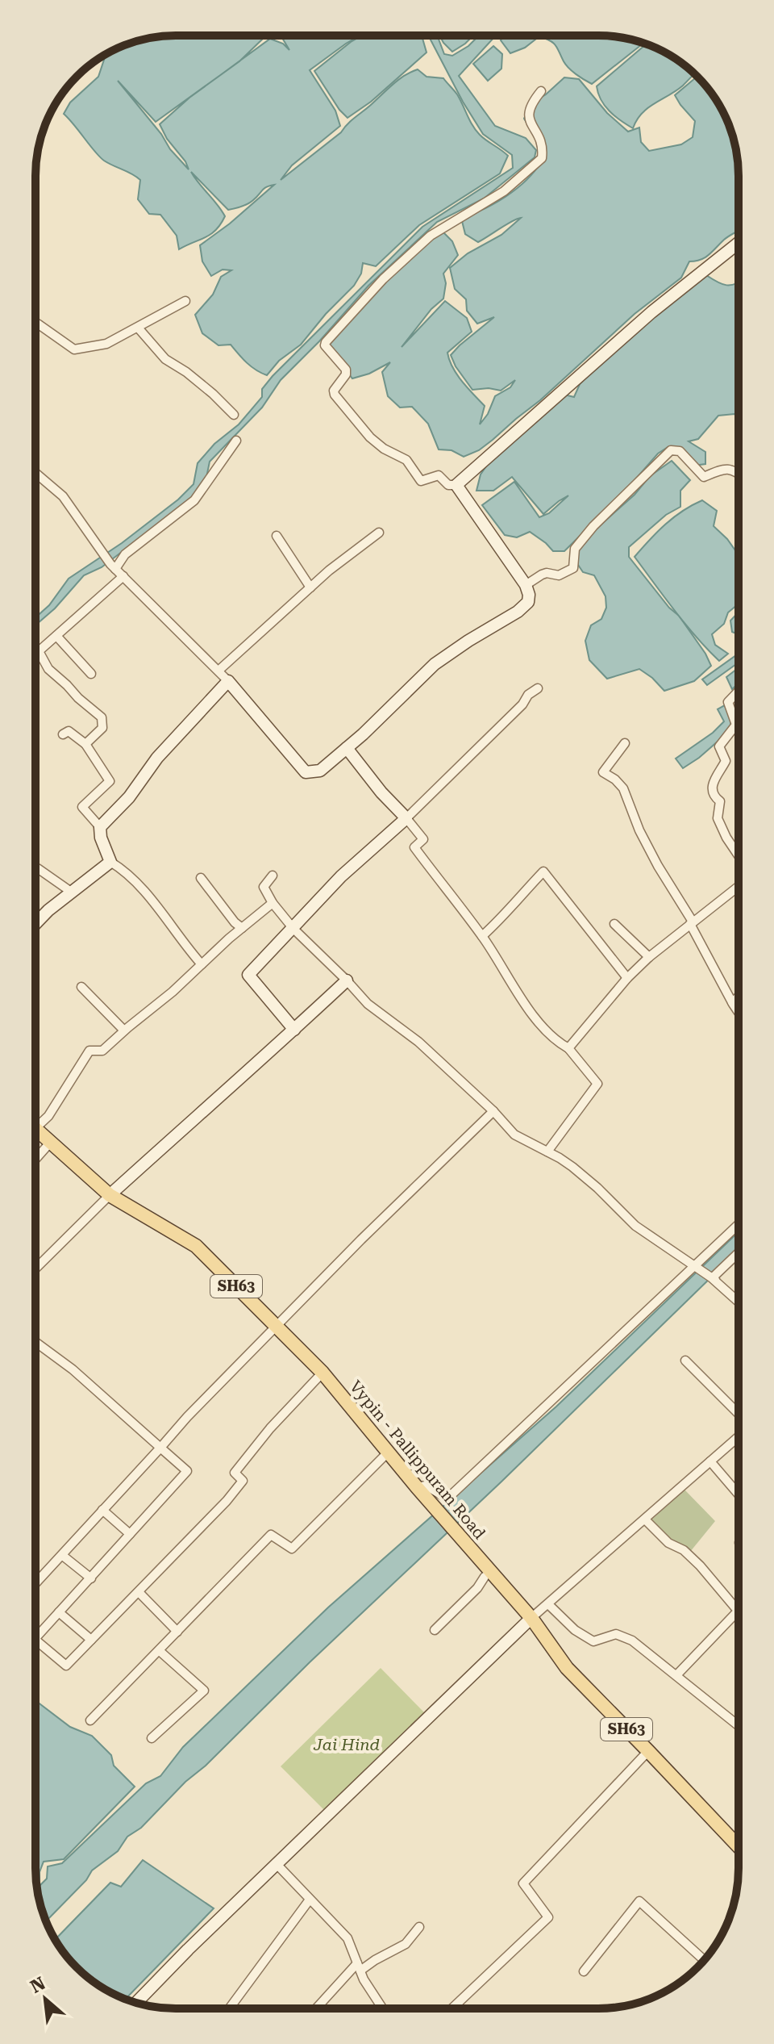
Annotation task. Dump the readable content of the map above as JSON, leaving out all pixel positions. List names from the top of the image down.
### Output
{
  "streets": {
    "main road": ["SH63", "Vypin - Pallippuram Road"]
  },
  "parks": ["Jai Hind"],
  "north": "top left"
}
